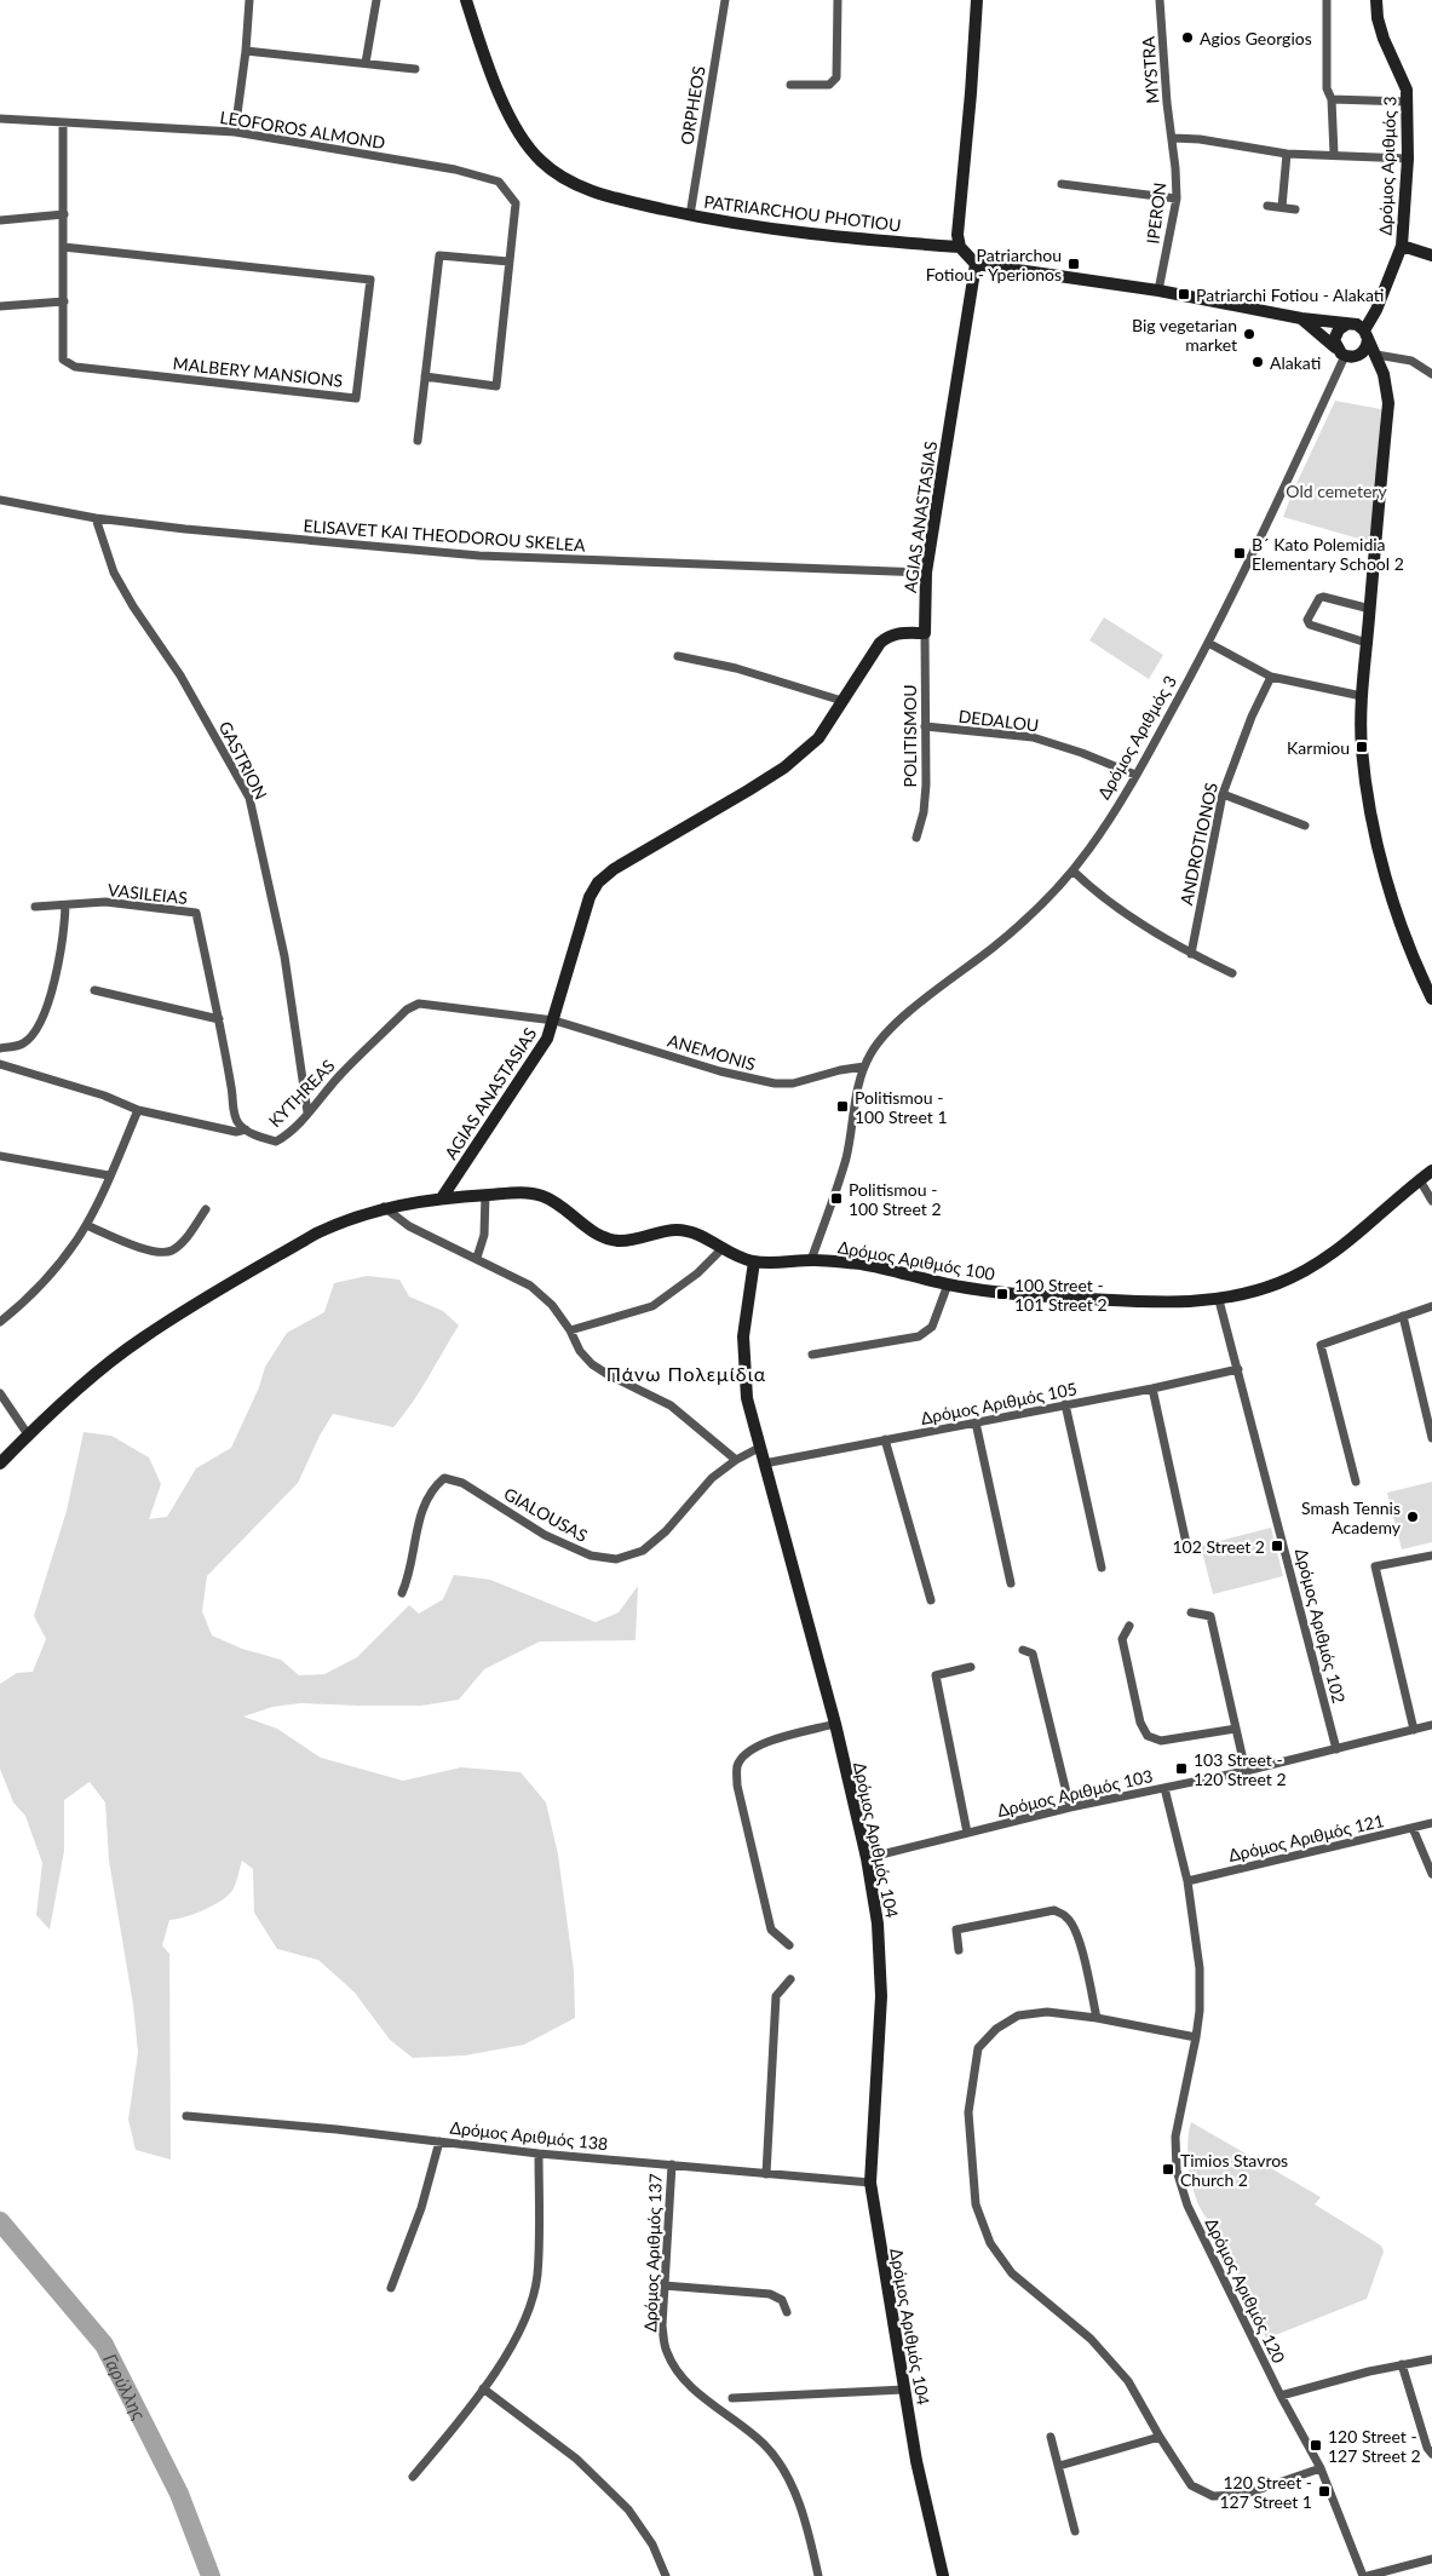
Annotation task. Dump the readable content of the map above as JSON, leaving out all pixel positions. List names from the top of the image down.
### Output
{
  "streets": {
    "street": [
      "MYSTRA",
      "ORPHEOS",
      "LEOFOROS ALMOND",
      "Δρόμος Αριθμός 3",
      "PATRIARCHOU PHOTIOU",
      "IPERON",
      "MALBERY MANSIONS",
      "AGIAS ANASTASIAS",
      "ELISAVET KAI THEODOROU SKELEA",
      "DEDALOU",
      "POLITISMOU",
      "GASTRION",
      "ANDROTIONOS",
      "VASILEIAS",
      "ANEMONIS",
      "KYTHREAS",
      "Δρόμος Αριθμός 100",
      "Δρόμος Αριθμός 105",
      "GIALOUSAS",
      "Δρόμος Αριθμός 102",
      "Δρόμος Αριθμός 103",
      "Δρόμος Αριθμός 121",
      "Δρόμος Αριθμός 104",
      "Δρόμος Αριθμός 138",
      "Δρόμος Αριθμός 137",
      "Δρόμος Αριθμός 120"
    ]
  },
  "crossings": [
    ["MYSTRA", "IPERON"],
    ["ORPHEOS", "PATRIARCHOU PHOTIOU"],
    ["LEOFOROS ALMOND", "MALBERY MANSIONS"],
    ["Δρόμος Αριθμός 3", "DEDALOU"],
    ["Δρόμος Αριθμός 3", "ANEMONIS"],
    ["AGIAS ANASTASIAS", "ELISAVET KAI THEODOROU SKELEA"],
    ["AGIAS ANASTASIAS", "POLITISMOU"],
    ["AGIAS ANASTASIAS", "ANEMONIS"],
    ["AGIAS ANASTASIAS", "KYTHREAS"],
    ["ELISAVET KAI THEODOROU SKELEA", "GASTRION"],
    ["DEDALOU", "POLITISMOU"],
    ["GASTRION", "KYTHREAS"],
    ["VASILEIAS", "KYTHREAS"],
    ["ANEMONIS", "KYTHREAS"],
    ["Δρόμος Αριθμός 100", "Δρόμος Αριθμός 102"],
    ["Δρόμος Αριθμός 100", "Δρόμος Αριθμός 104"],
    ["Δρόμος Αριθμός 105", "Δρόμος Αριθμός 102"],
    ["Δρόμος Αριθμός 105", "Δρόμος Αριθμός 104"],
    ["GIALOUSAS", "Δρόμος Αριθμός 104"],
    ["Δρόμος Αριθμός 102", "Δρόμος Αριθμός 103"],
    ["Δρόμος Αριθμός 103", "Δρόμος Αριθμός 104"],
    ["Δρόμος Αριθμός 103", "Δρόμος Αριθμός 120"],
    ["Δρόμος Αριθμός 121", "Δρόμος Αριθμός 120"],
    ["Δρόμος Αριθμός 104", "Δρόμος Αριθμός 138"],
    ["Δρόμος Αριθμός 138", "Δρόμος Αριθμός 137"]
  ],
  "districts": ["Πάνω Πολεμίδια"],
  "water": ["Γαρύλλης"],
  "parks": ["Old cemetery"],
  "places": {
    "other": [
      "Agios Georgios",
      "Big vegetarian market",
      "Alakati",
      "Smash Tennis Academy"
    ],
    "transit": [
      "Patriarchou Fotiou - Yperionos",
      "Patriarchi Fotiou - Alakati",
      "B´ Kato Polemidia Elementary School 2",
      "Karmiou",
      "Politismou - 100 Street 1",
      "Politismou - 100 Street 2",
      "100 Street - 101 Street 2",
      "102 Street 2",
      "103 Street - 120 Street 2",
      "Timios Stavros Church 2",
      "120 Street - 127 Street 2",
      "120 Street - 127 Street 1"
    ]
  }
}
